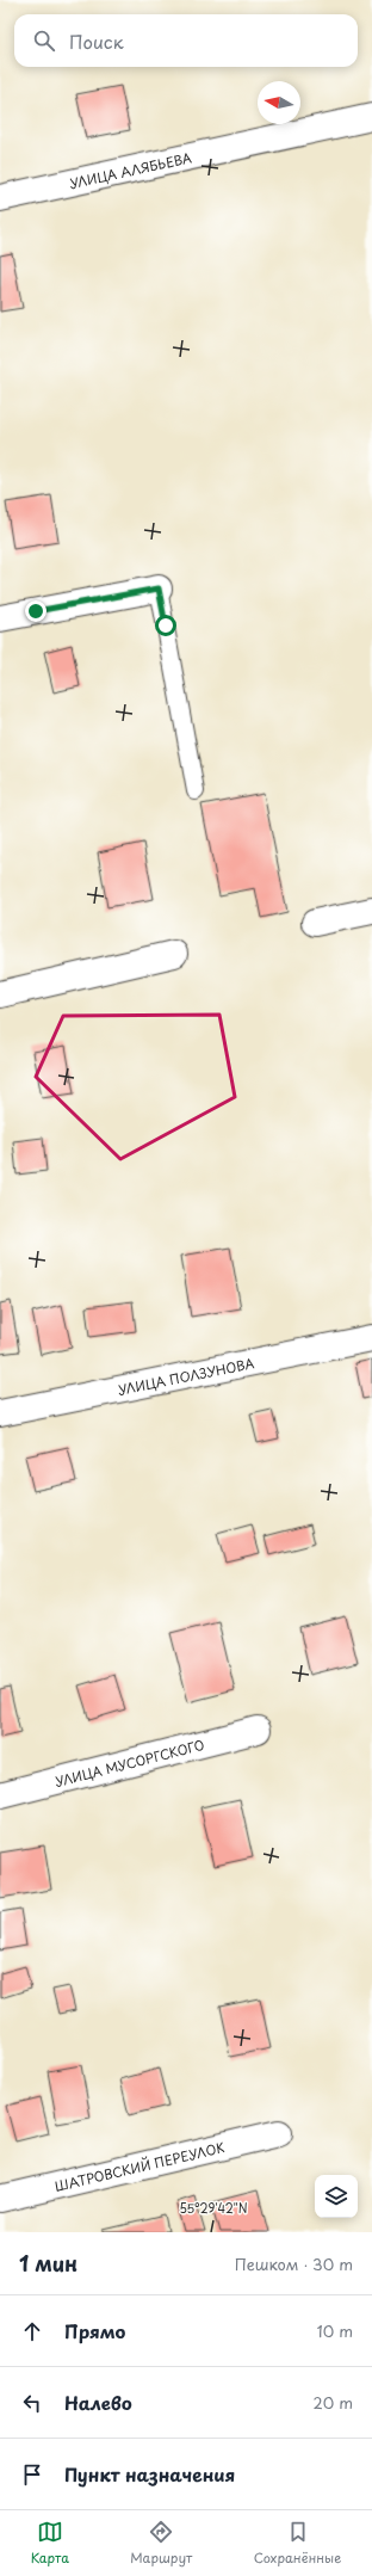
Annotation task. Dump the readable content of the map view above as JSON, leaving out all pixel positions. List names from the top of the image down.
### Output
{
  "streets": {
    "street": [
      "УЛИЦА АЛЯБЬЕВА",
      "УЛИЦА ПОЛЗУНОВА",
      "УЛИЦА МУСОРГСКОГО",
      "ШАТРОВСКИЙ ПЕРЕУЛОК"
    ]
  },
  "north": "left",
  "page": {
    "search": "Поиск",
    "heading": ["1 мин", "Пешком · 30 m"],
    "list": [
      ["Прямо", "10 m"],
      ["Налево", "20 m"],
      "Пункт назначения"
    ],
    "nav": ["Карта", "Маршрут", "Сохранённые"]
  },
  "coordinates": ["55°29'42\"N"]
}
